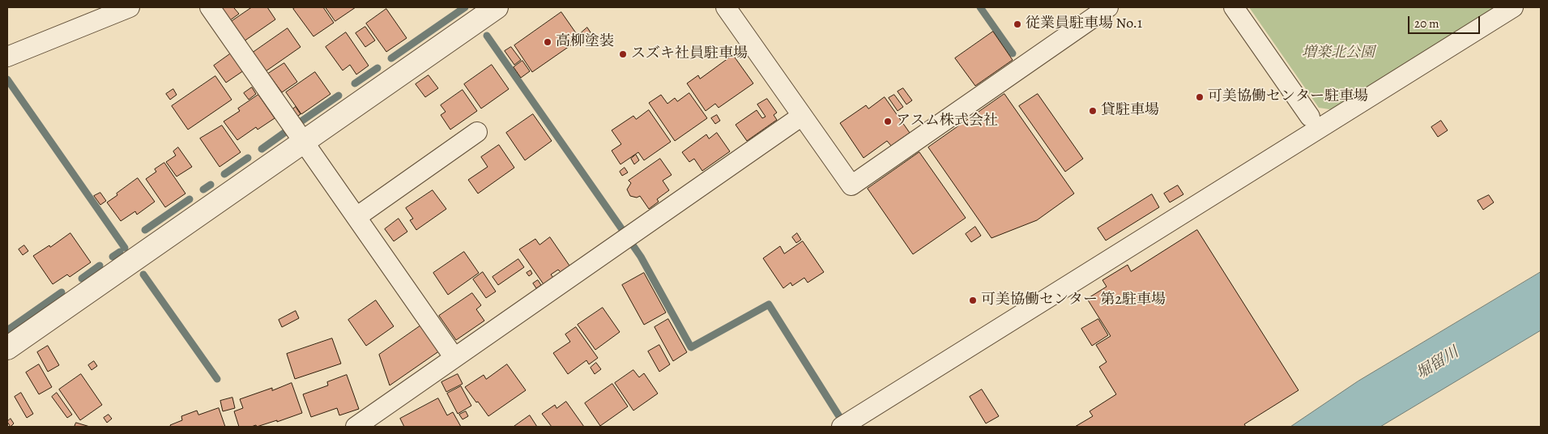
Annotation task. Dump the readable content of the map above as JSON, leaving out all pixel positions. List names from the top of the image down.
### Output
{
  "water": ["堀留川"],
  "parks": ["増楽北公園"],
  "places": [
    "従業員駐車場 No.1",
    "高柳塗装",
    "スズキ社員駐車場",
    "可美協働センター駐車場",
    "貸駐車場",
    "アスム株式会社",
    "可美協働センター 第2駐車場"
  ],
  "scale_bar": "20 m"
}
